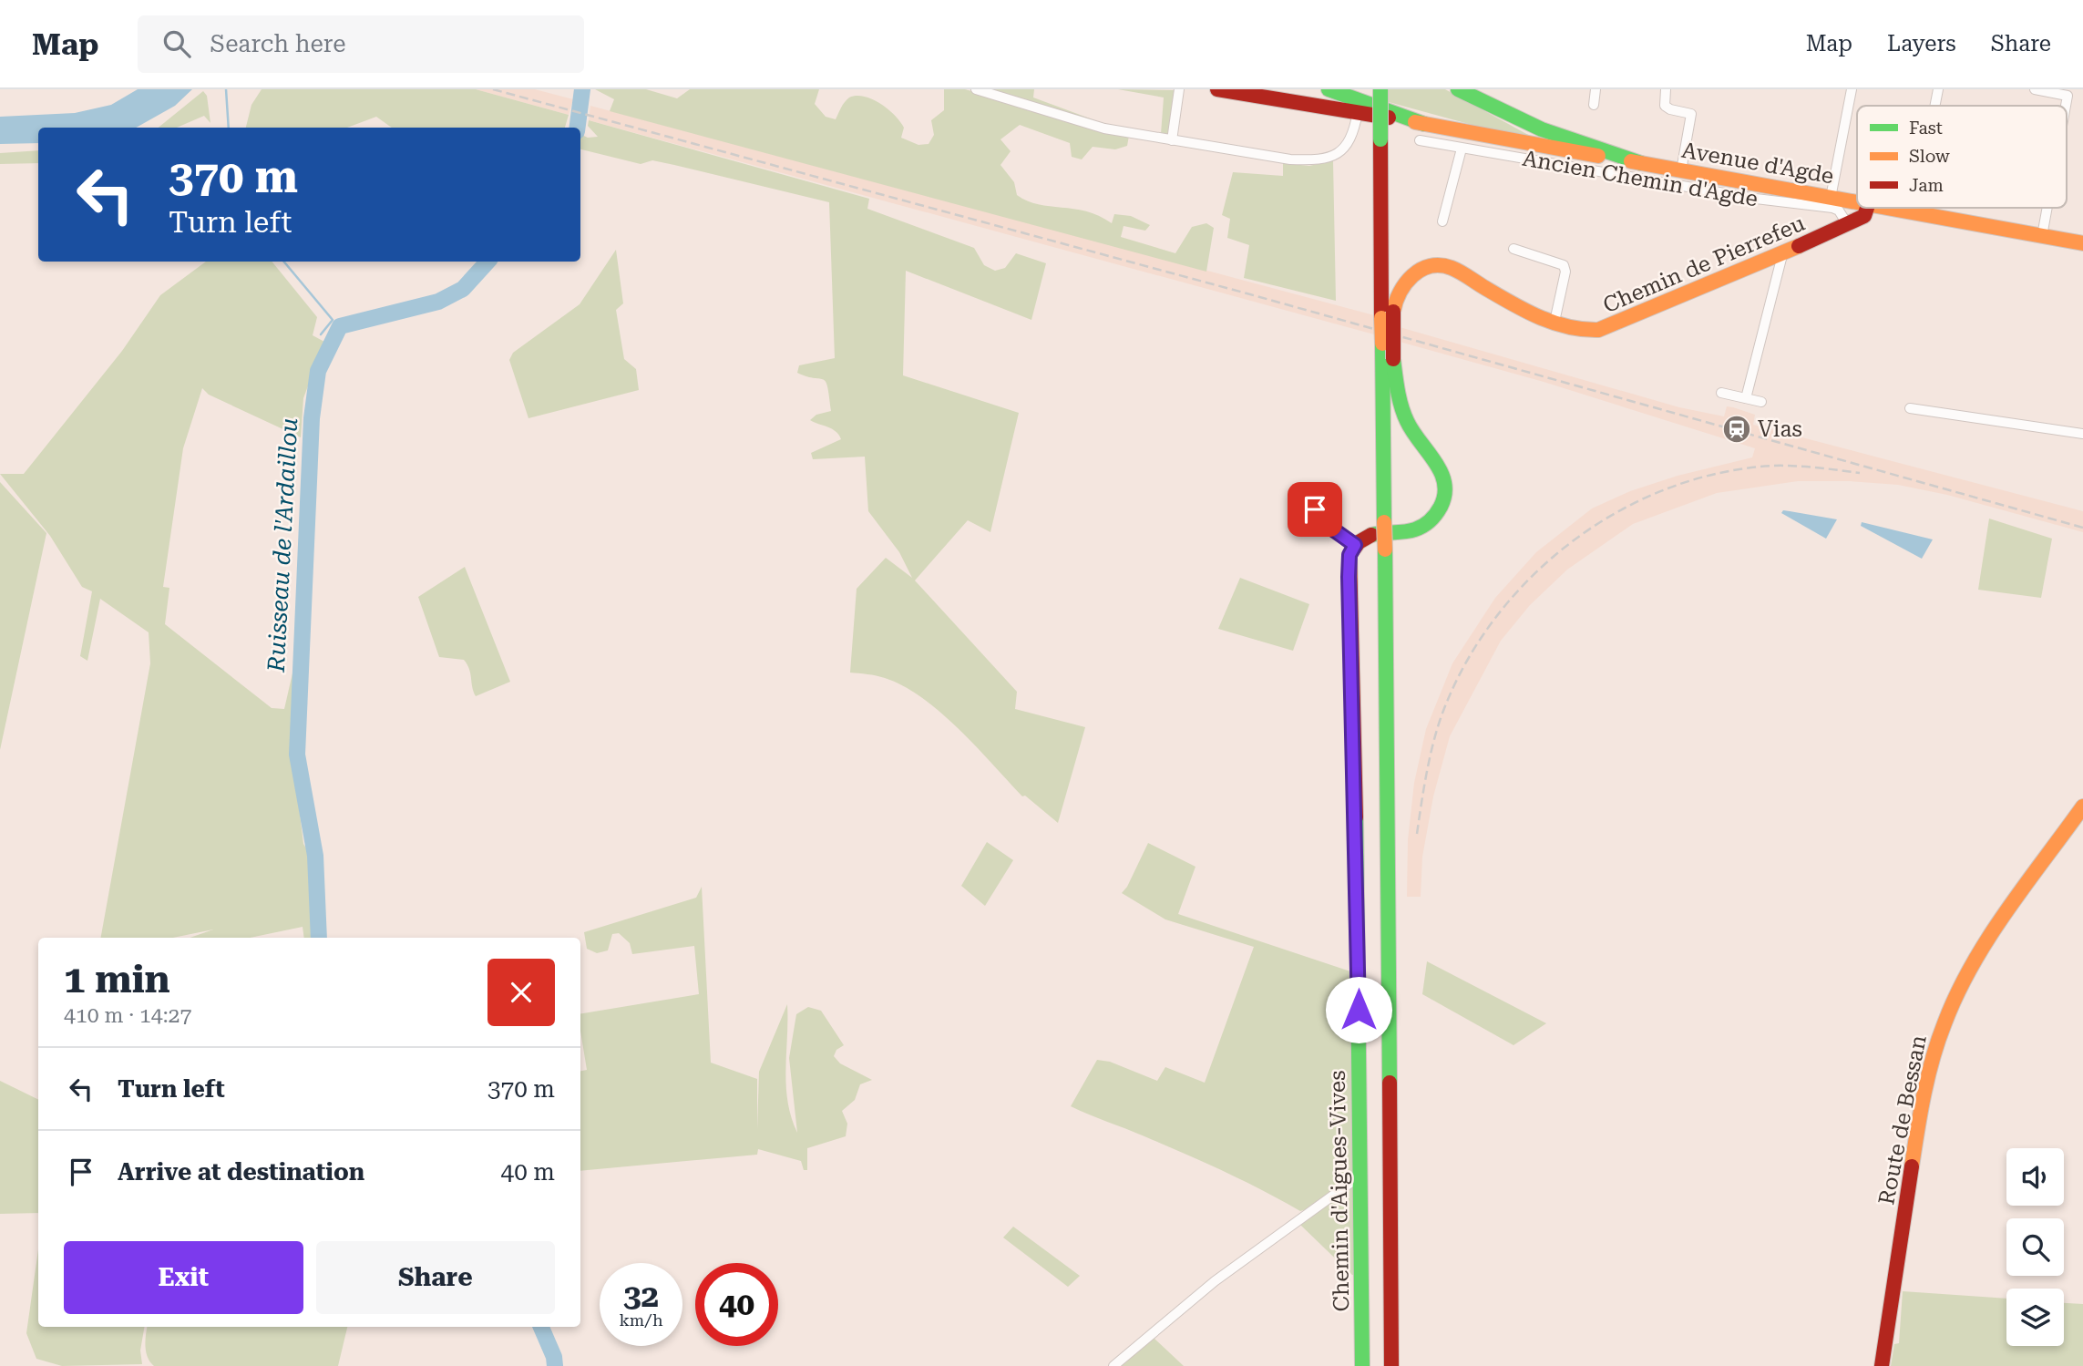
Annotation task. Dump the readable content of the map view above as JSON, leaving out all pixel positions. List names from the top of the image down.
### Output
{
  "streets": {
    "main road": [
      "Avenue d'Agde",
      "Chemin de Pierrefeu",
      "Route de Bessan",
      "Chemin d'Aigues-Vives"
    ],
    "street": ["Ancien Chemin d'Agde"]
  },
  "crossings": [
    ["Ancien Chemin d'Agde", "Chemin de Pierrefeu"]
  ],
  "water": ["Ruisseau de l'Ardaillou"],
  "places": {
    "station": ["Vias"]
  },
  "legend": ["Fast", "Slow", "Jam"],
  "page": {
    "header": "Map",
    "search": "Search here",
    "nav": ["Map", "Layers", "Share"],
    "turn": ["370 m", "Turn left"],
    "heading": ["1 min", "410 m · 14:27"],
    "list": [
      {
        "name": "Turn left",
        "value": "370 m"
      },
      {
        "name": "Arrive at destination",
        "value": "40 m"
      }
    ],
    "buttons": ["Exit", "Share"],
    "speed": "32 km/h",
    "limit": "40"
  }
}
